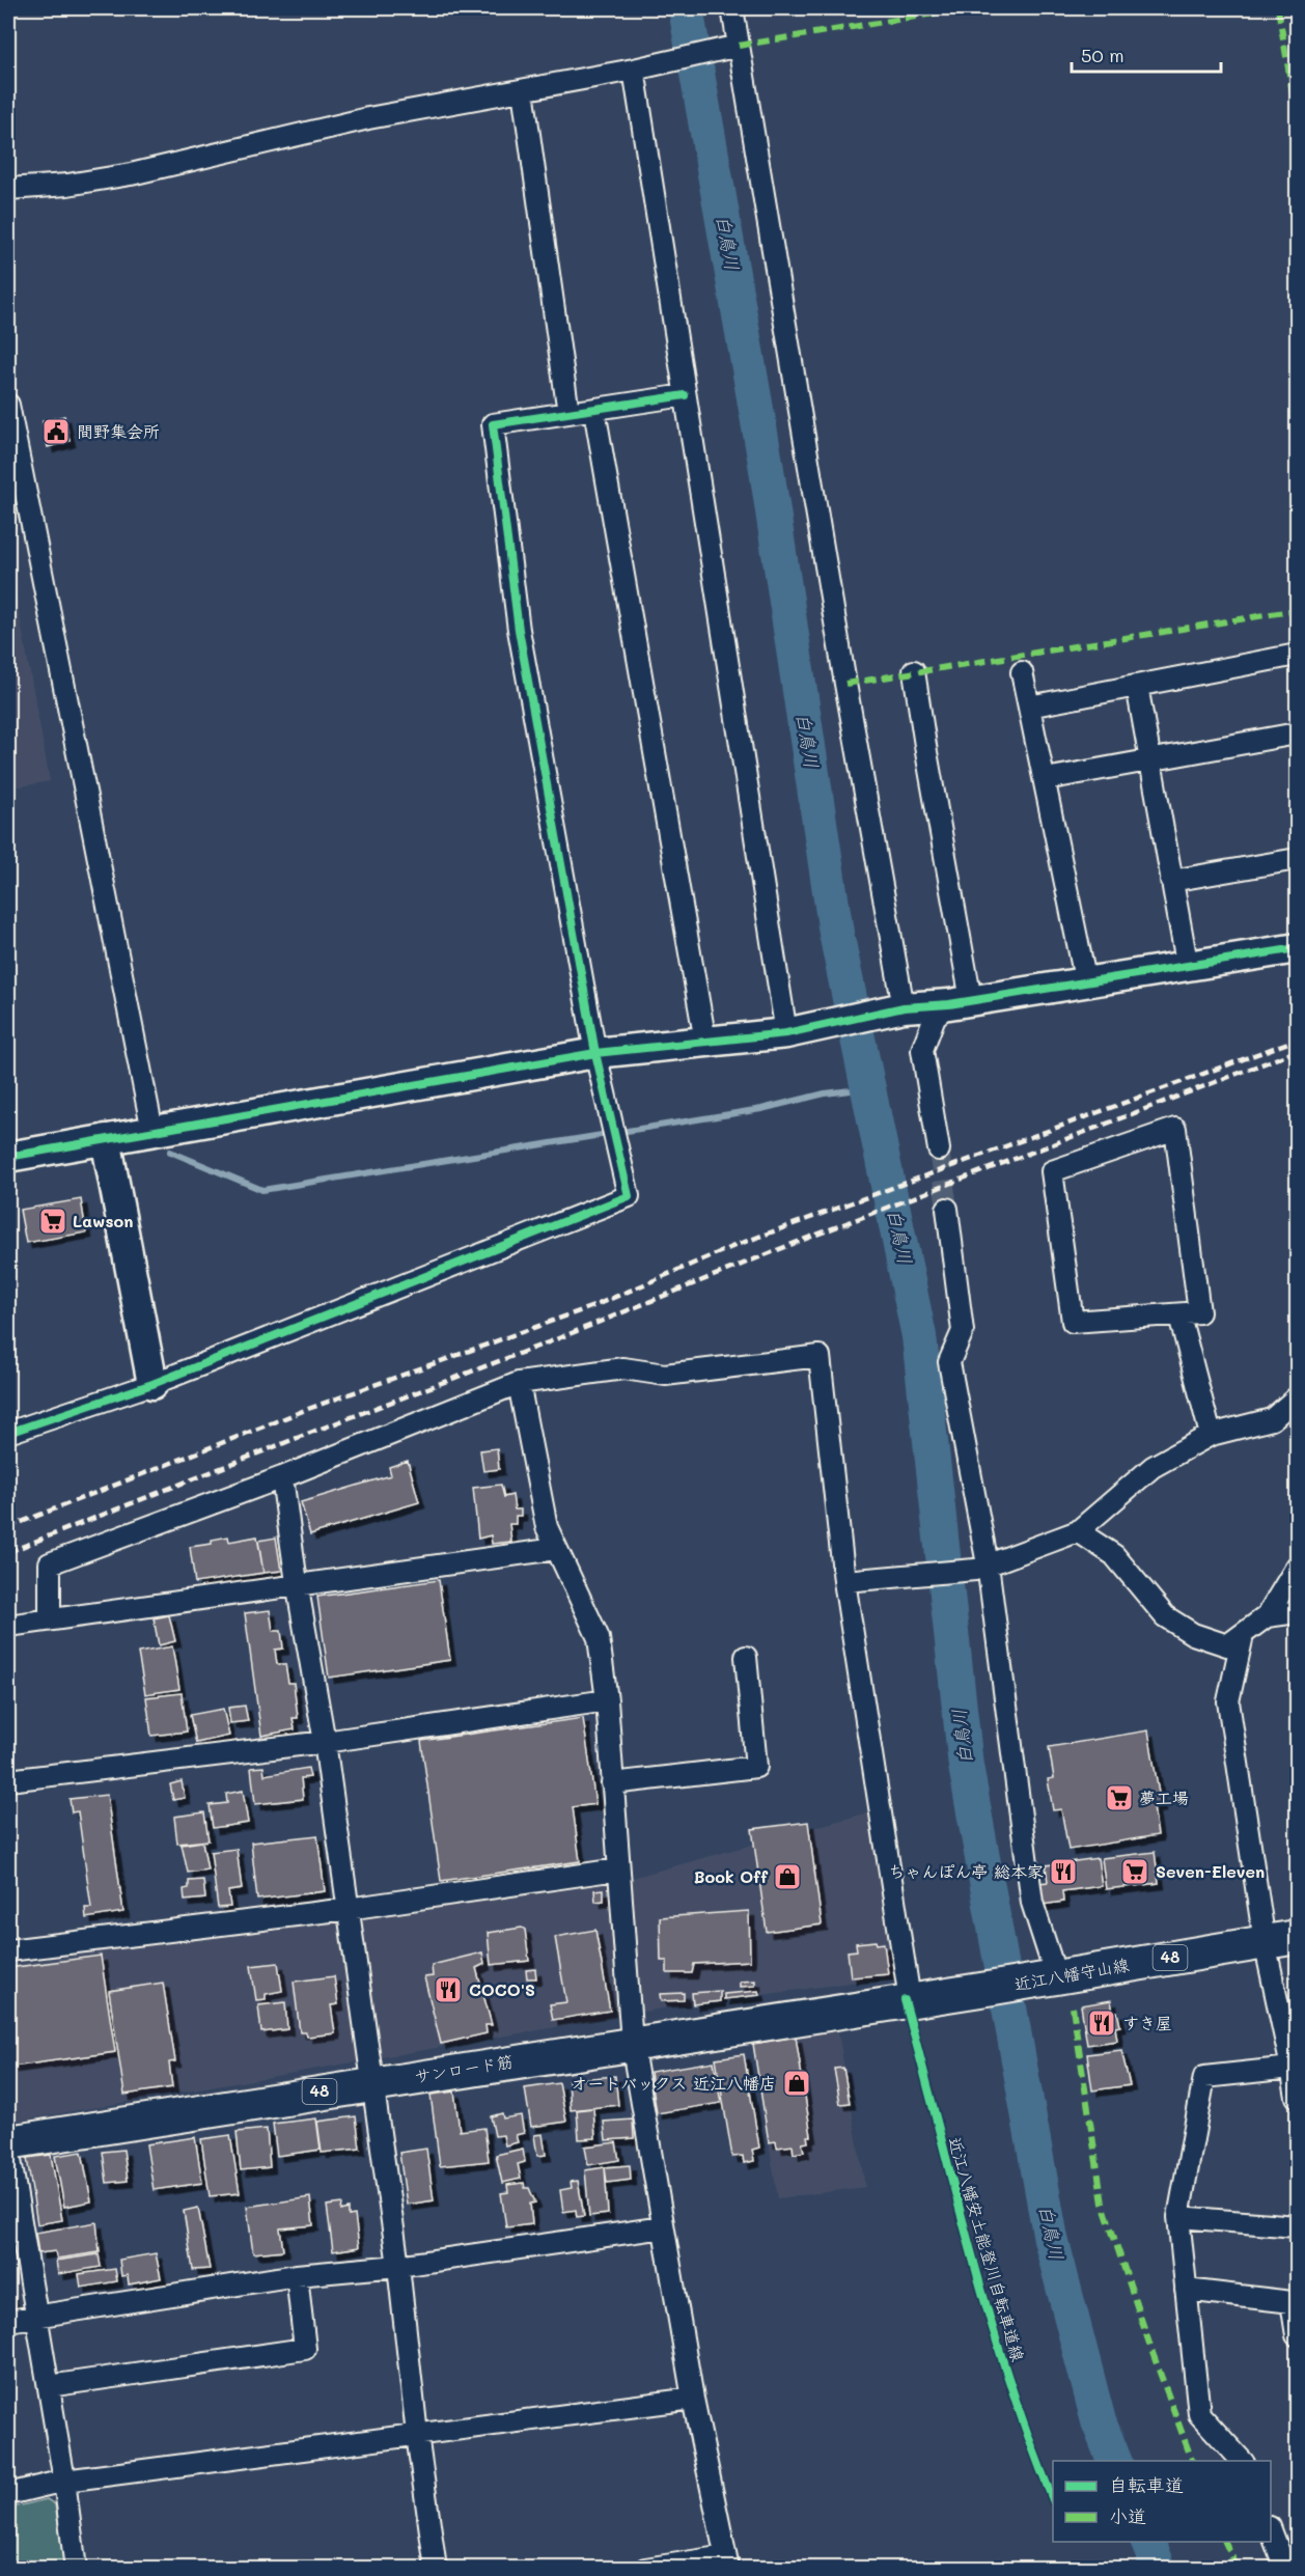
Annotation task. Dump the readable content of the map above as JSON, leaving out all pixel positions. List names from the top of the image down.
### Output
{
  "streets": {
    "main road": ["48", "近江八幡守山線", "サンロード筋"],
    "cycle path": ["近江八幡安土能登川自転車道線"]
  },
  "crossings": [
    ["近江八幡守山線", "サンロード筋"]
  ],
  "water": ["白鳥川"],
  "places": {
    "public building": ["間野集会所"],
    "supermarket": ["Lawson", "夢工場", "Seven-Eleven"],
    "restaurant": ["ちゃんぽん亭 総本家", "COCO'S", "すき屋"],
    "shop": ["Book Off", "オートバックス 近江八幡店"]
  },
  "legend": ["自転車道", "小道"],
  "scale_bar": "50 m"
}
